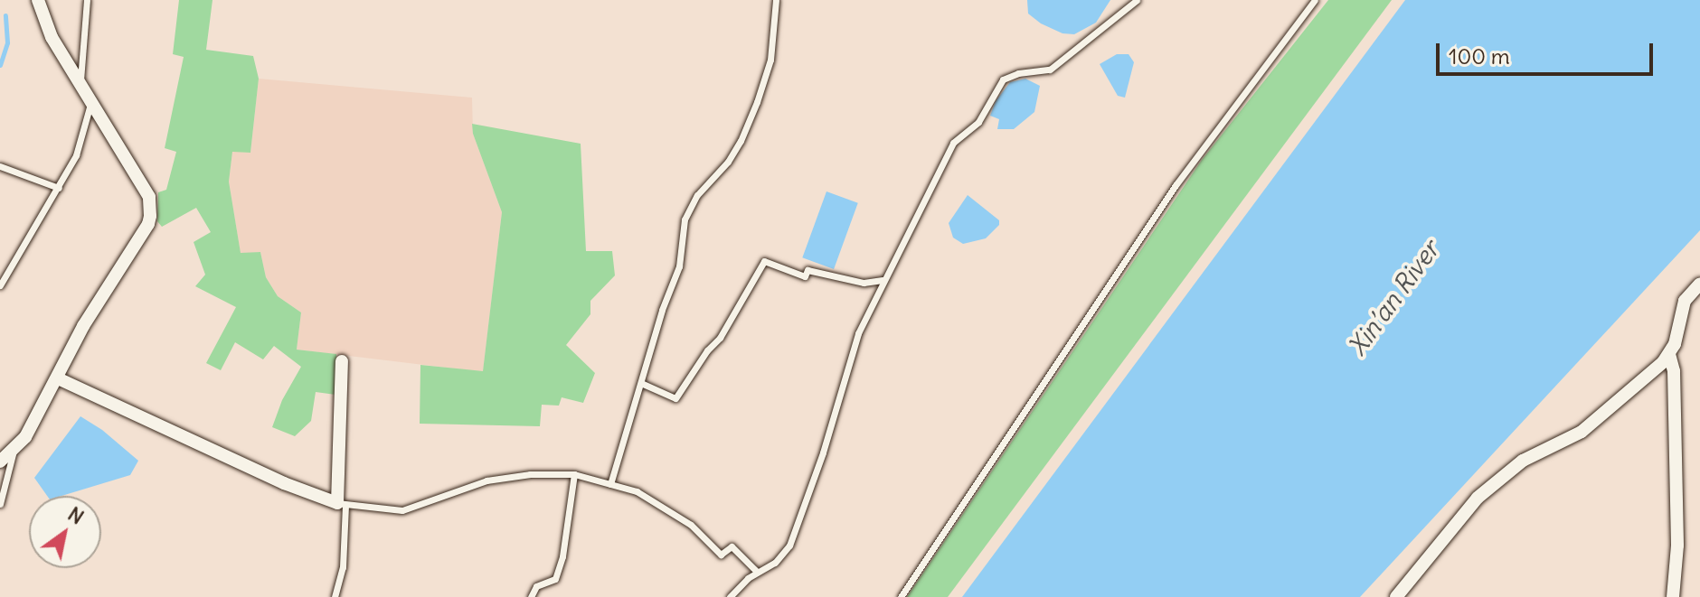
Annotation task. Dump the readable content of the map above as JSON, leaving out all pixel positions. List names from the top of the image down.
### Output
{
  "water": ["Xin’an River"],
  "scale_bar": "100 m",
  "north": "top right"
}
